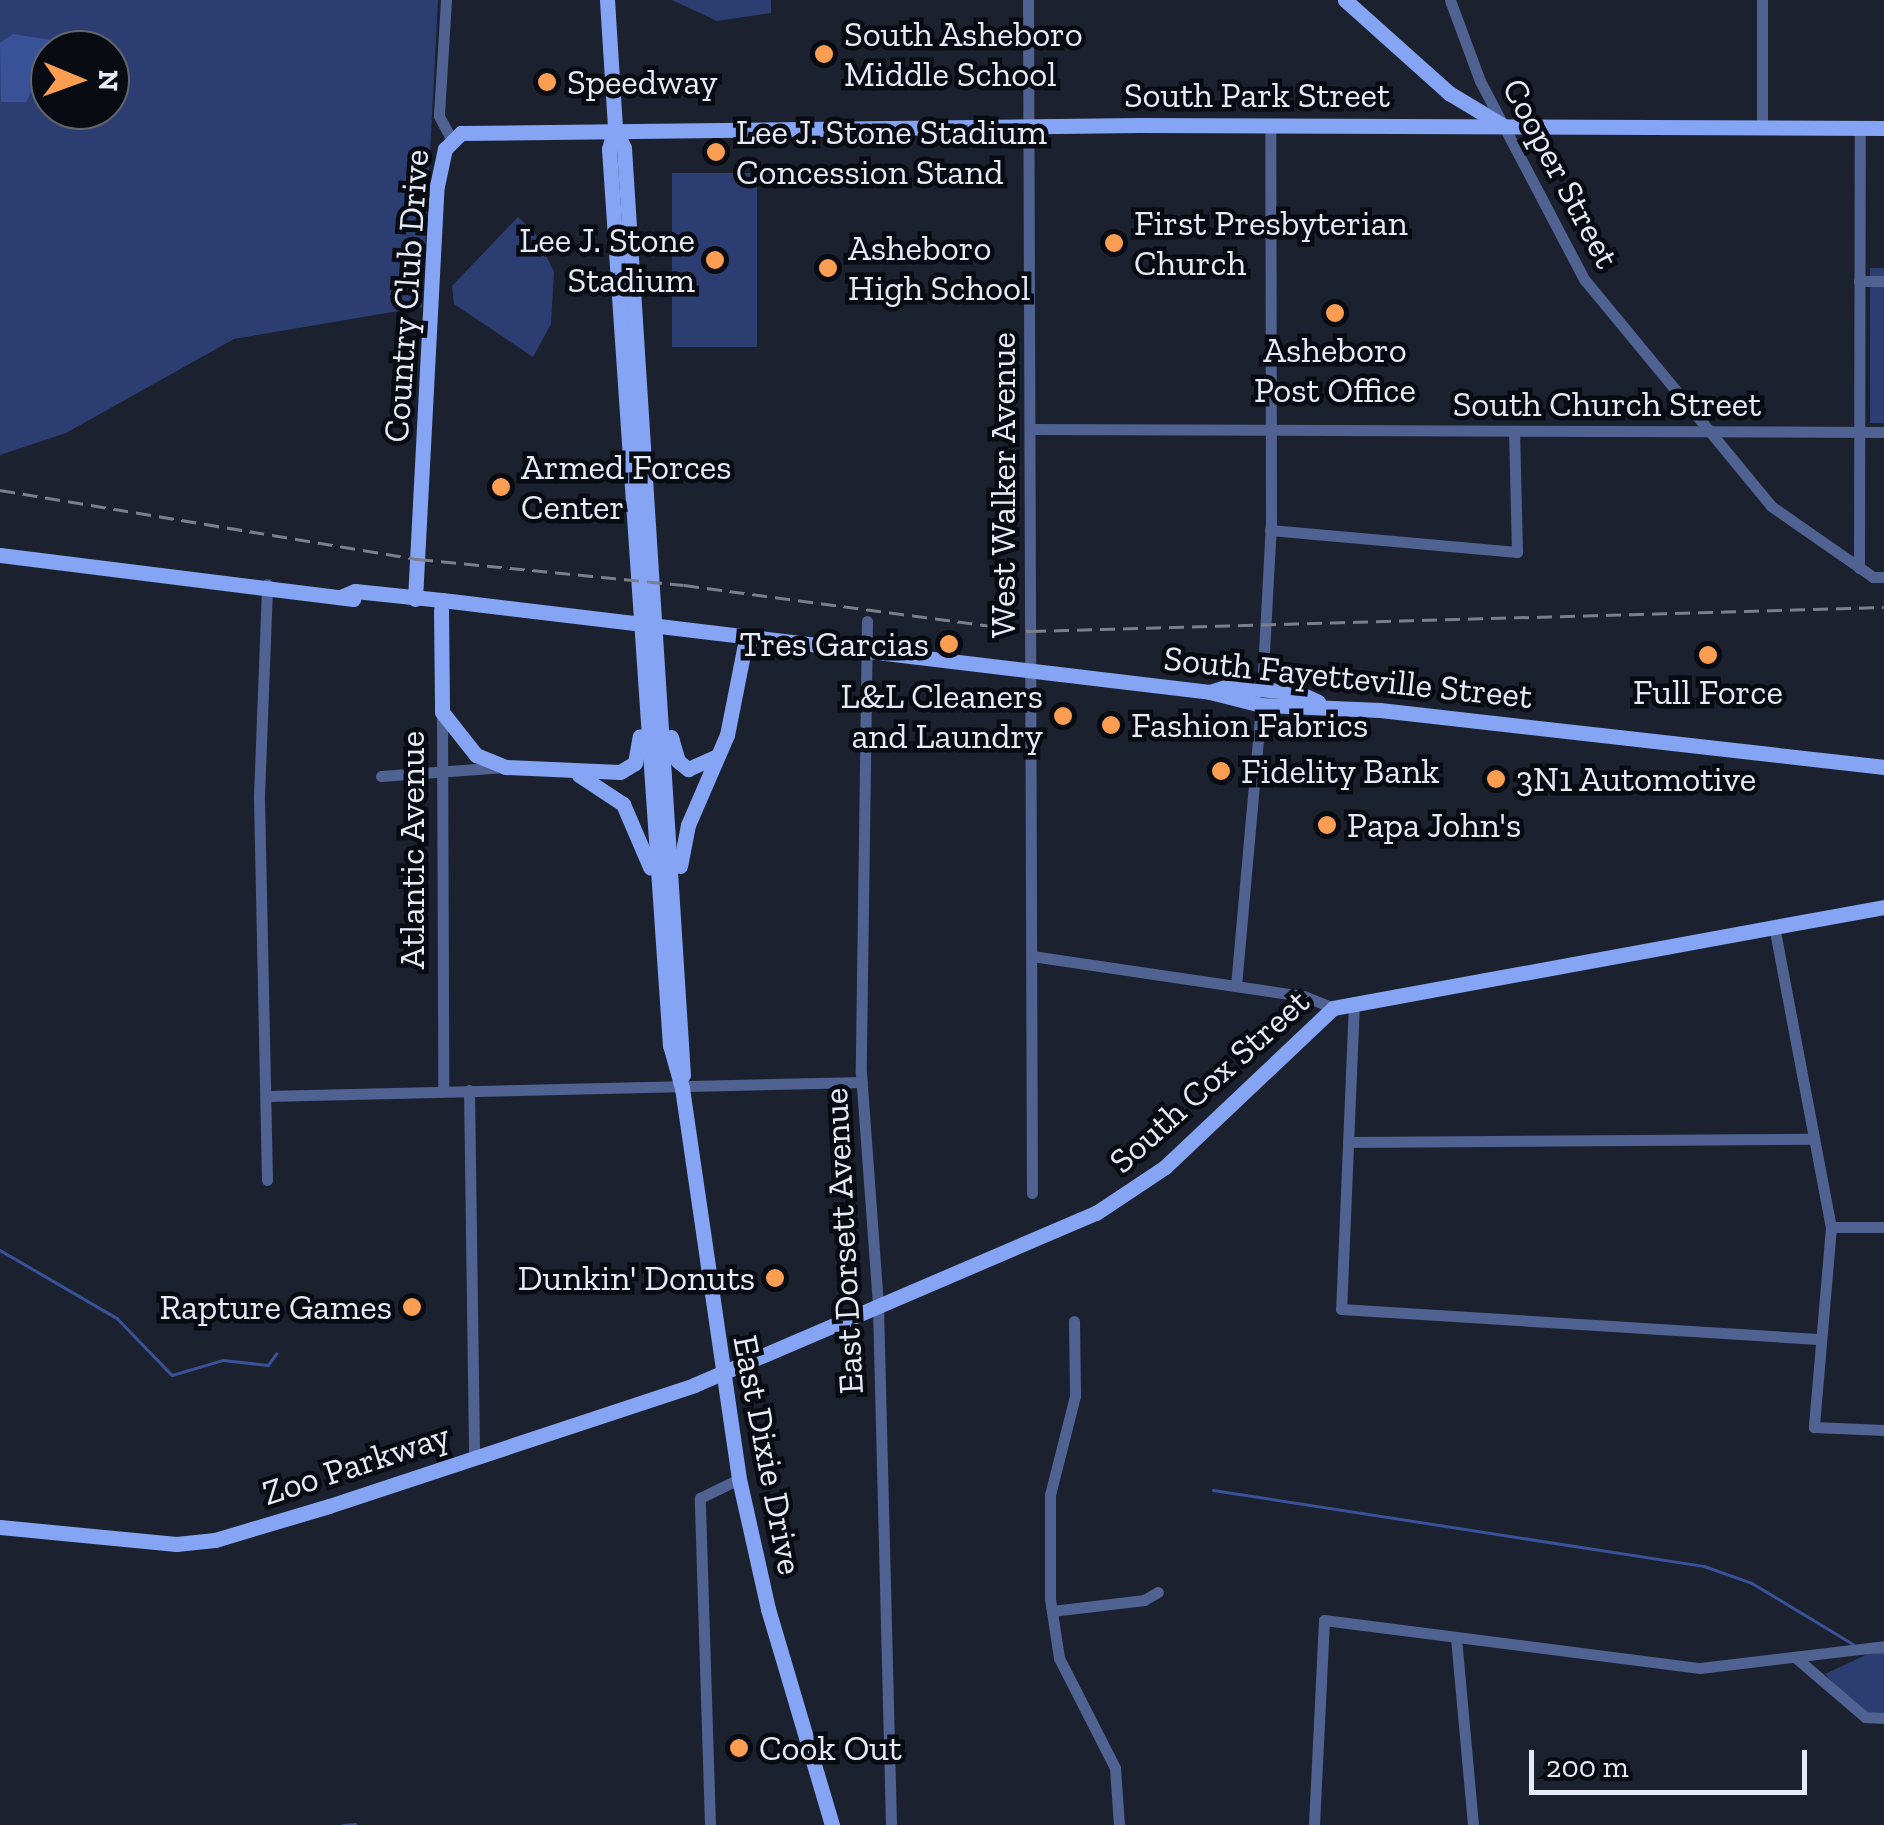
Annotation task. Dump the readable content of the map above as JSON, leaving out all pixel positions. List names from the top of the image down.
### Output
{
  "streets": {
    "main road": [
      "South Park Street",
      "Country Club Drive",
      "South Fayetteville Street",
      "Atlantic Avenue",
      "South Cox Street",
      "East Dixie Drive",
      "Zoo Parkway"
    ],
    "street": [
      "Cooper Street",
      "South Church Street",
      "West Walker Avenue",
      "East Dorsett Avenue"
    ]
  },
  "crossings": [
    ["South Park Street", "Cooper Street"],
    ["South Park Street", "Country Club Drive"],
    ["South Park Street", "West Walker Avenue"],
    ["South Park Street", "East Dixie Drive"],
    ["Cooper Street", "South Church Street"],
    ["Country Club Drive", "South Fayetteville Street"],
    ["South Church Street", "West Walker Avenue"],
    ["West Walker Avenue", "South Fayetteville Street"],
    ["South Fayetteville Street", "Atlantic Avenue"],
    ["South Fayetteville Street", "East Dorsett Avenue"],
    ["South Cox Street", "East Dorsett Avenue"],
    ["South Cox Street", "East Dixie Drive"],
    ["South Cox Street", "Zoo Parkway"],
    ["East Dixie Drive", "Zoo Parkway"]
  ],
  "places": [
    "South Asheboro Middle School",
    "Speedway",
    "Lee J. Stone Stadium Concession Stand",
    "First Presbyterian Church",
    "Lee J. Stone Stadium",
    "Asheboro High School",
    "Asheboro Post Office",
    "Armed Forces Center",
    "Tres Garcias",
    "Full Force",
    "L&L Cleaners and Laundry",
    "Fashion Fabrics",
    "Fidelity Bank",
    "3N1 Automotive",
    "Papa John's",
    "Dunkin' Donuts",
    "Rapture Games",
    "Cook Out"
  ],
  "scale_bar": "200 m",
  "north": "right"
}
